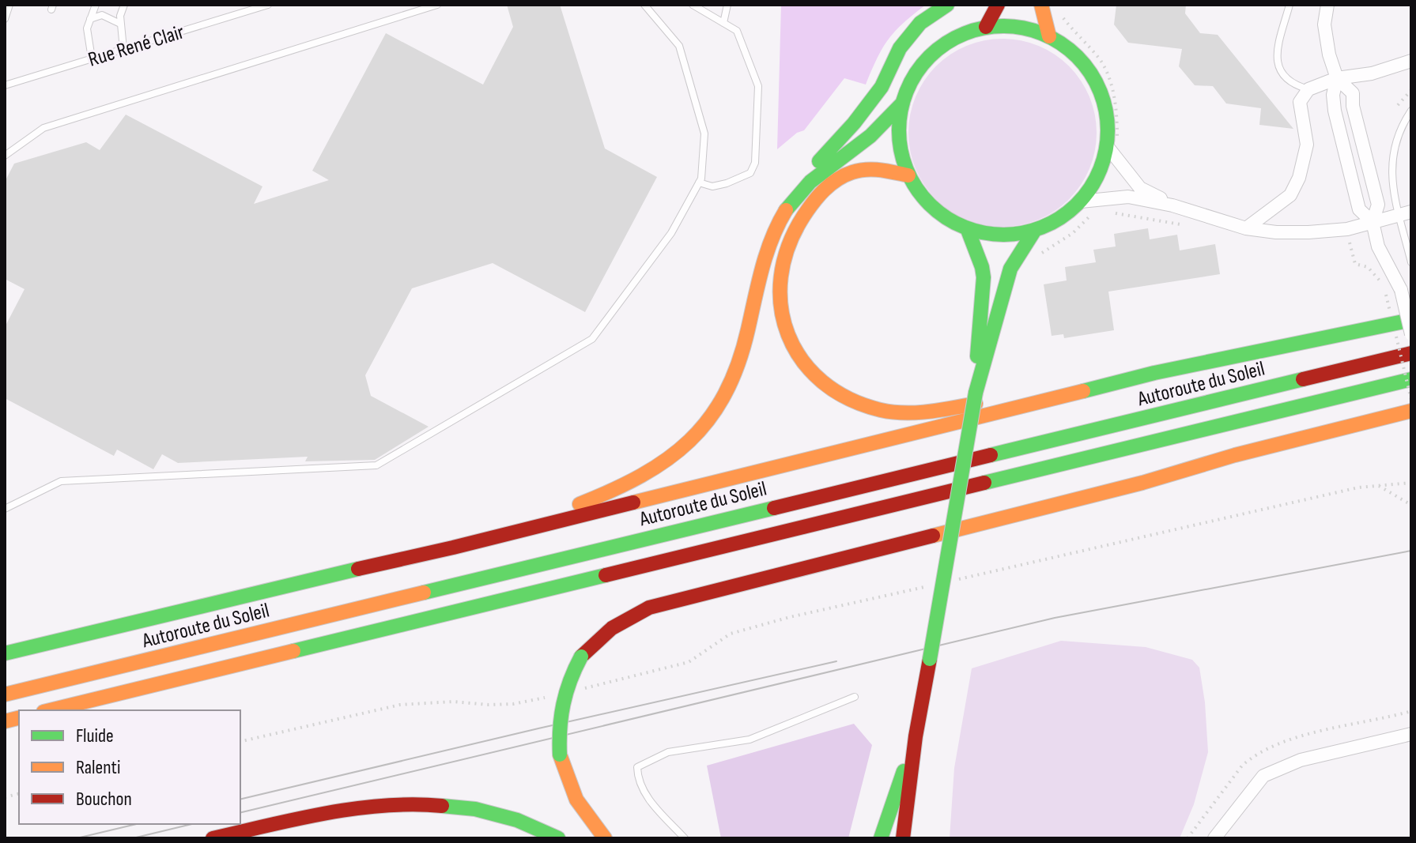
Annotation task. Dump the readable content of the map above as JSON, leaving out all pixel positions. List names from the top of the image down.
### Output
{
  "streets": {
    "main road": ["Autoroute du Soleil"],
    "lane": ["Rue René Clair"]
  },
  "legend": ["Fluide", "Ralenti", "Bouchon"]
}
